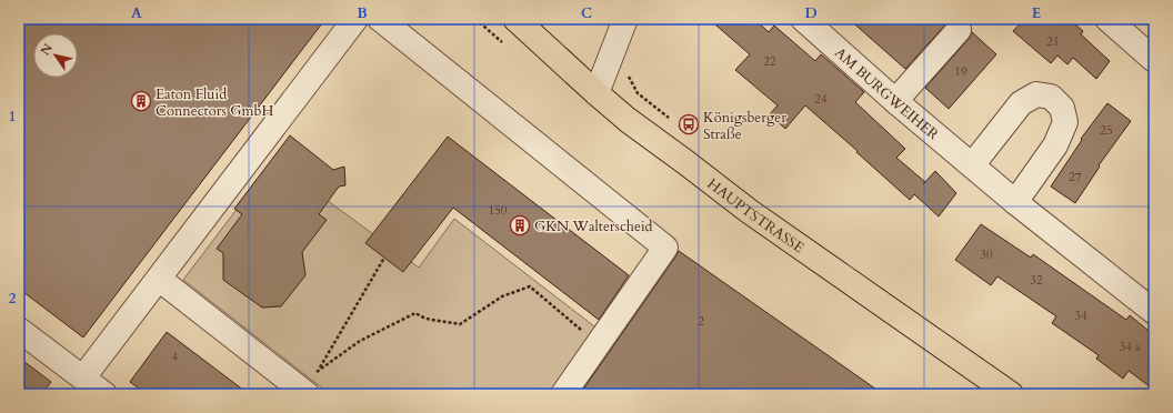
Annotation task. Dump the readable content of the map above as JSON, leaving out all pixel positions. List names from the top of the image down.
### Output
{
  "streets": {
    "main road": ["HAUPTSTRASSE"],
    "street": ["AM BURGWEIHER"]
  },
  "places": {
    "building": ["Eaton Fluid Connectors GmbH", "GKN Walterscheid"],
    "bus stop": ["Königsberger Straße"]
  },
  "house_numbers": [
    "21",
    "22",
    "19",
    "24",
    "25",
    "27",
    "150",
    "30",
    "32",
    "34",
    "2",
    "34 a",
    "4"
  ],
  "north": "top left",
  "grid": {
    "columns": [
      "A",
      "B",
      "C",
      "D",
      "E"
    ],
    "rows": ["1", "2"]
  }
}
